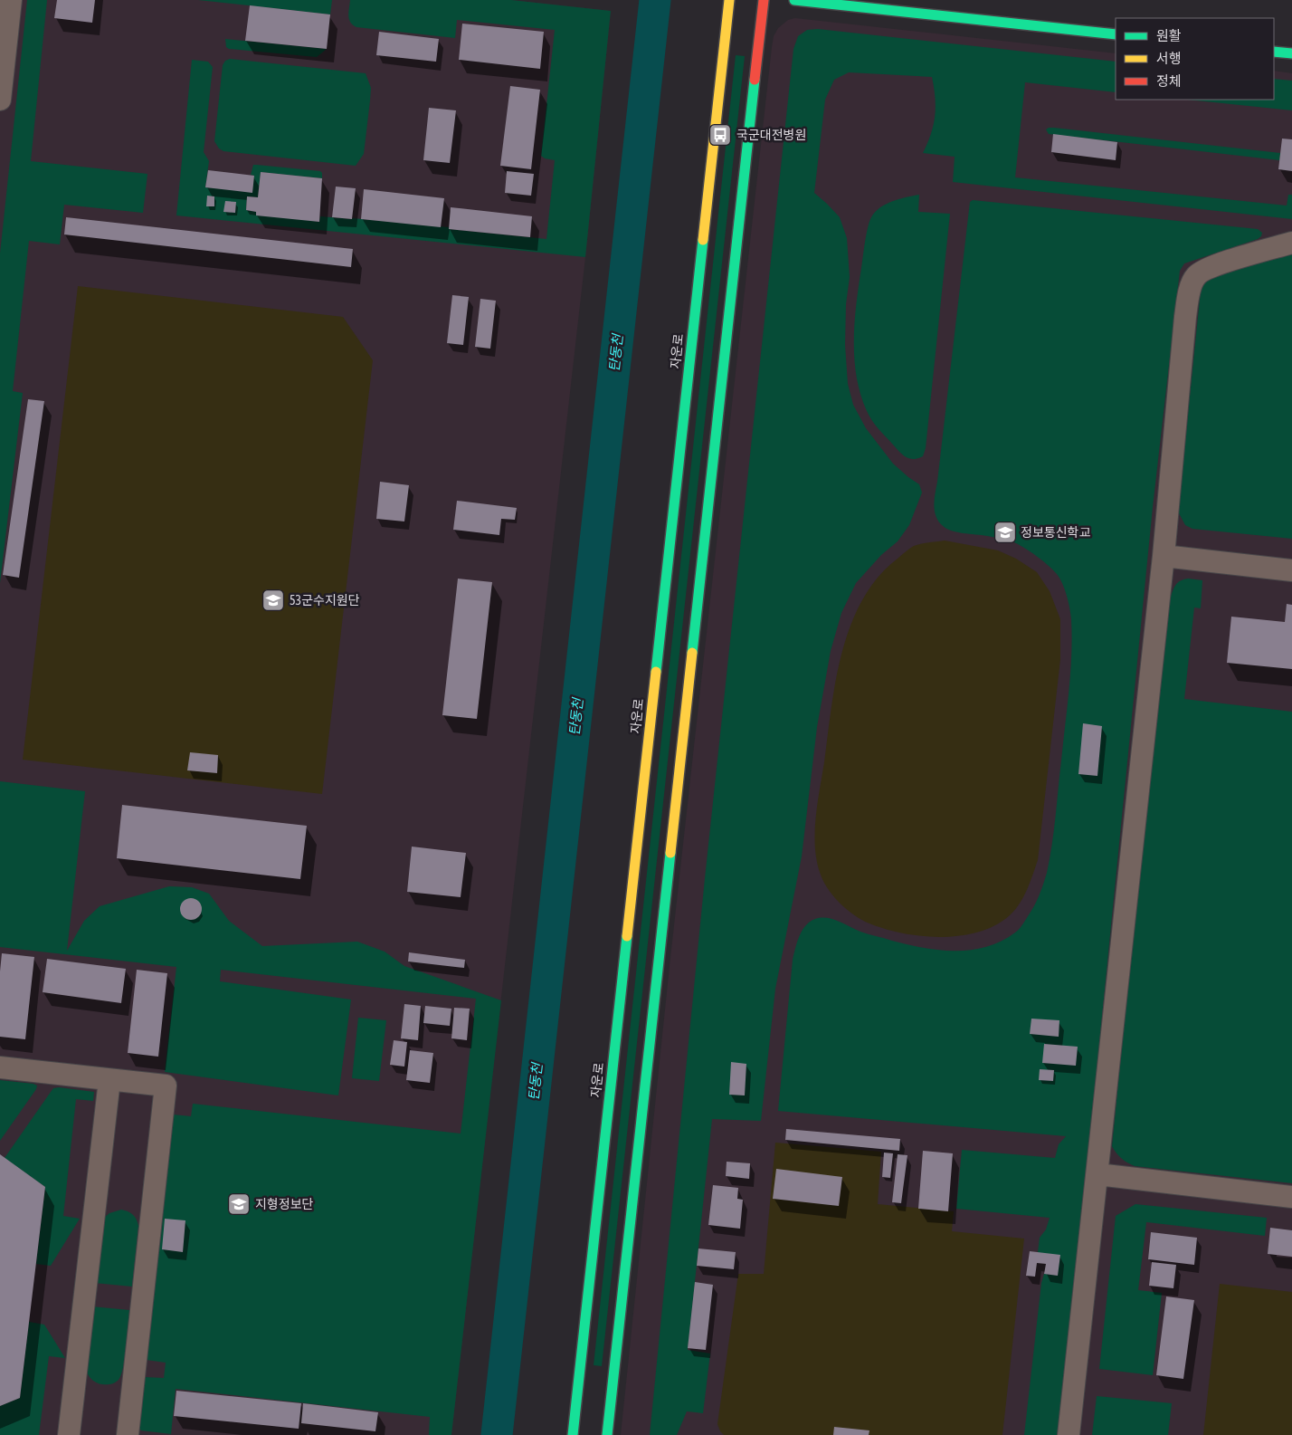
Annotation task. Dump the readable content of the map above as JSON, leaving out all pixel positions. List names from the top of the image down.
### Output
{
  "streets": {
    "street": ["자운로"]
  },
  "water": ["탄동천"],
  "places": {
    "bus stop": ["국군대전병원"],
    "school or university": ["정보통신학교", "53군수지원단", "지형정보단"]
  },
  "legend": ["원활", "서행", "정체"]
}
